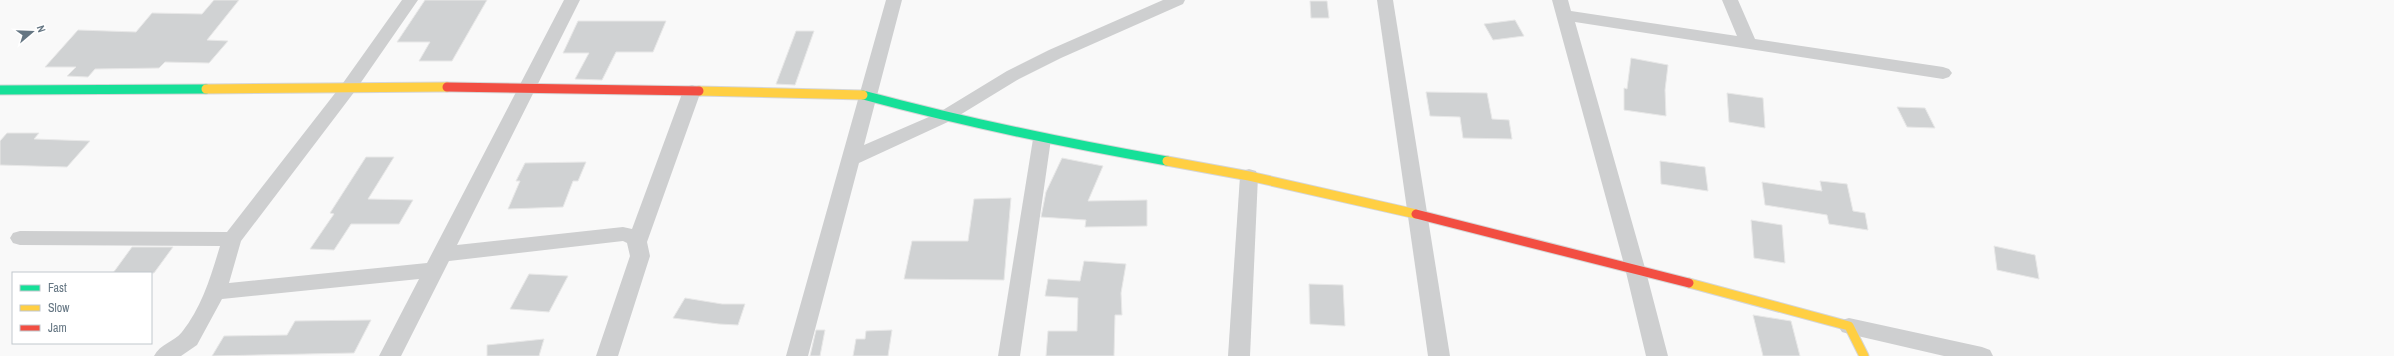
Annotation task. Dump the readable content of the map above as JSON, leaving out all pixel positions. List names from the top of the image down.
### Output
{
  "legend": ["Fast", "Slow", "Jam"],
  "north": "right"
}
